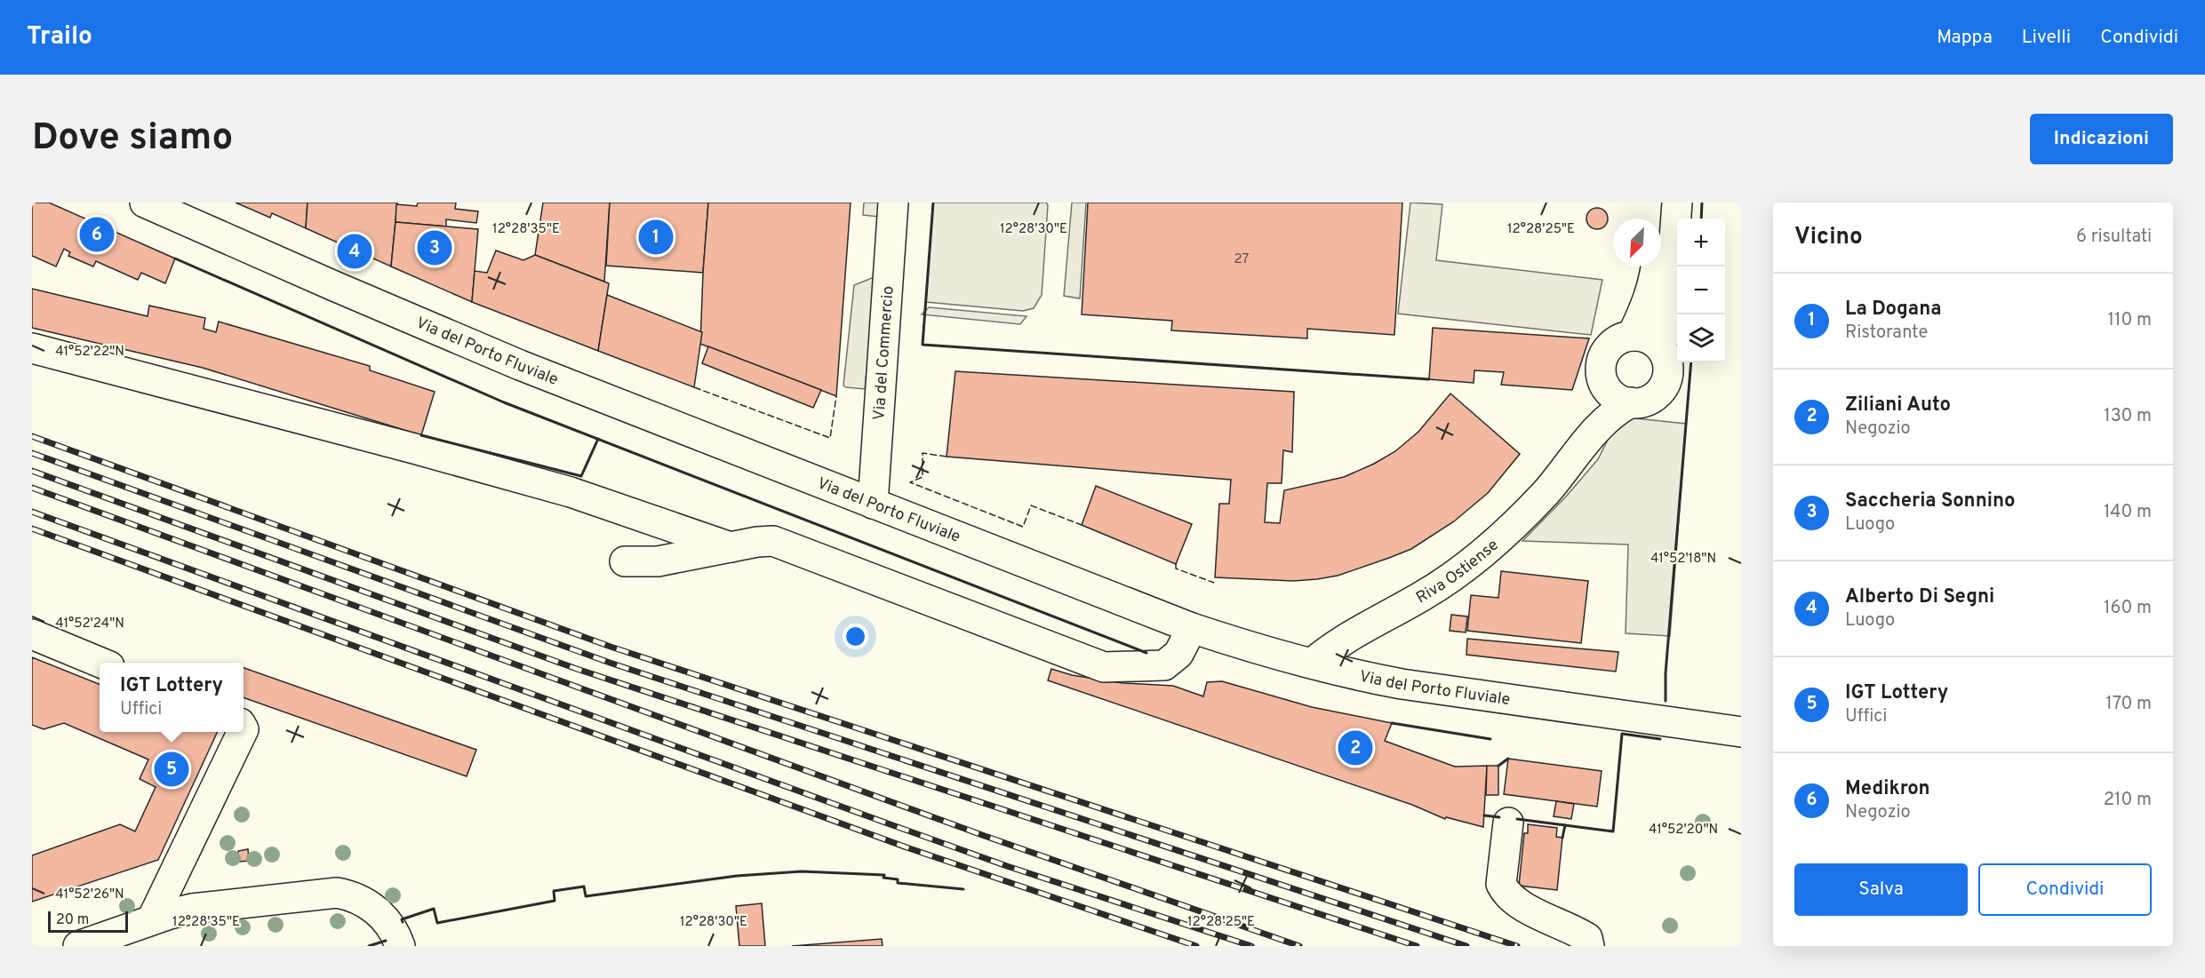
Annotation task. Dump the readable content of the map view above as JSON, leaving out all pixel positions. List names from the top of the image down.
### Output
{
  "streets": {
    "street": ["Via del Porto Fluviale", "Via del Commercio", "Riva Ostiense"]
  },
  "crossings": [
    ["Via del Porto Fluviale", "Via del Commercio"],
    ["Via del Porto Fluviale", "Riva Ostiense"]
  ],
  "house_numbers": ["27"],
  "scale_bar": "20 m",
  "north": "bottom left",
  "page": {
    "header": "Trailo",
    "nav": ["Mappa", "Livelli", "Condividi"],
    "buttons": [
      "Indicazioni",
      ["Salva", "Condividi"]
    ],
    "title": "Dove siamo",
    "heading": ["Vicino", "6 risultati"],
    "pins": [
      "6",
      "1",
      "3",
      "4",
      "2",
      "5"
    ],
    "map_buttons": ["+", "−"],
    "list": [
      {
        "mark": "1",
        "name": "La Dogana",
        "note": "Ristorante",
        "value": "110 m"
      },
      {
        "mark": "2",
        "name": "Ziliani Auto",
        "note": "Negozio",
        "value": "130 m"
      },
      {
        "mark": "3",
        "name": "Saccheria Sonnino",
        "note": "Luogo",
        "value": "140 m"
      },
      {
        "mark": "4",
        "name": "Alberto Di Segni",
        "note": "Luogo",
        "value": "160 m"
      },
      {
        "mark": "5",
        "name": "IGT Lottery",
        "note": "Uffici",
        "value": "170 m"
      },
      {
        "mark": "6",
        "name": "Medikron",
        "note": "Negozio",
        "value": "210 m"
      }
    ],
    "popup": ["IGT Lottery", "Uffici"],
    "scale": "20 m"
  },
  "coordinates": [
    "12°28'35\"E",
    "12°28'30\"E",
    "12°28'25\"E",
    "41°52'22\"N",
    "41°52'18\"N",
    "41°52'24\"N",
    "41°52'20\"N",
    "41°52'26\"N"
  ]
}
